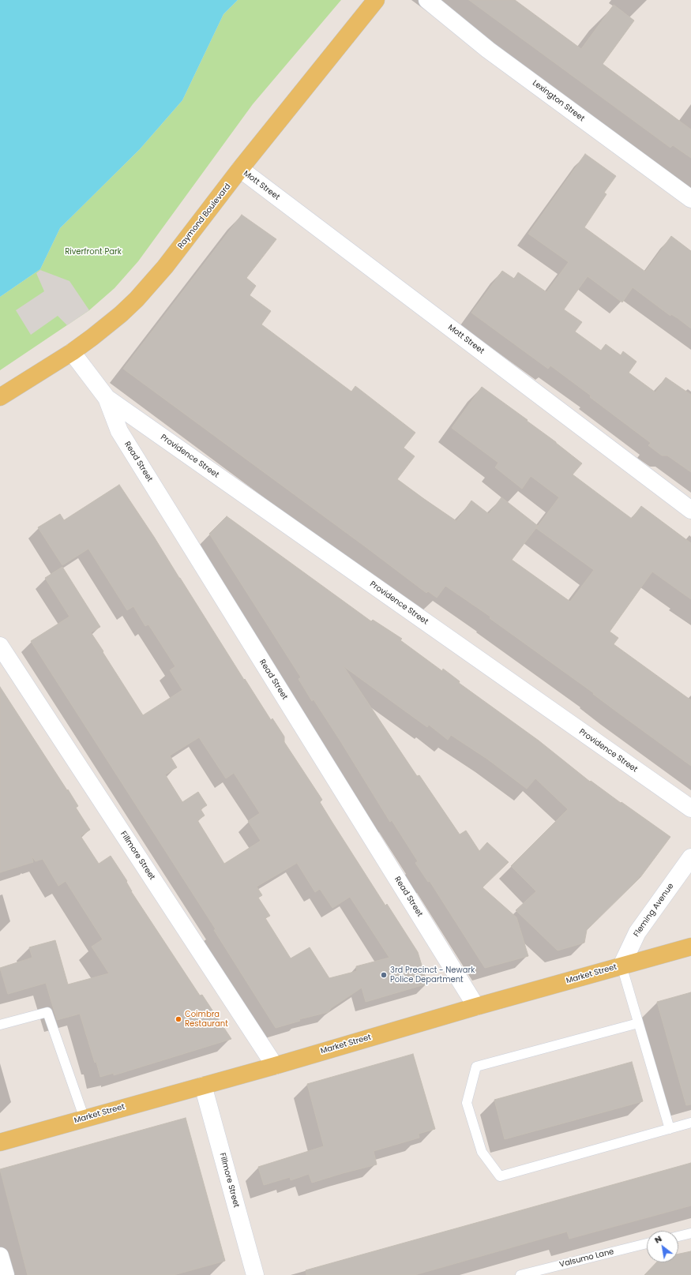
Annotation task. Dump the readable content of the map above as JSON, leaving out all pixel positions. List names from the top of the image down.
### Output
{
  "streets": {
    "main road": ["Raymond Boulevard", "Market Street"],
    "street": [
      "Lexington Street",
      "Mott Street",
      "Providence Street",
      "Read Street",
      "Fillmore Street",
      "Fleming Avenue"
    ],
    "lane": ["Valsumo Lane"]
  },
  "crossings": [
    ["Mott Street", "Raymond Boulevard"],
    ["Raymond Boulevard", "Read Street"],
    ["Providence Street", "Read Street"],
    ["Read Street", "Market Street"],
    ["Fillmore Street", "Market Street"],
    ["Fleming Avenue", "Market Street"]
  ],
  "parks": ["Riverfront Park"],
  "places": ["3rd Precinct - Newark Police Department", "Coimbra Restaurant"],
  "north": "top left"
}
